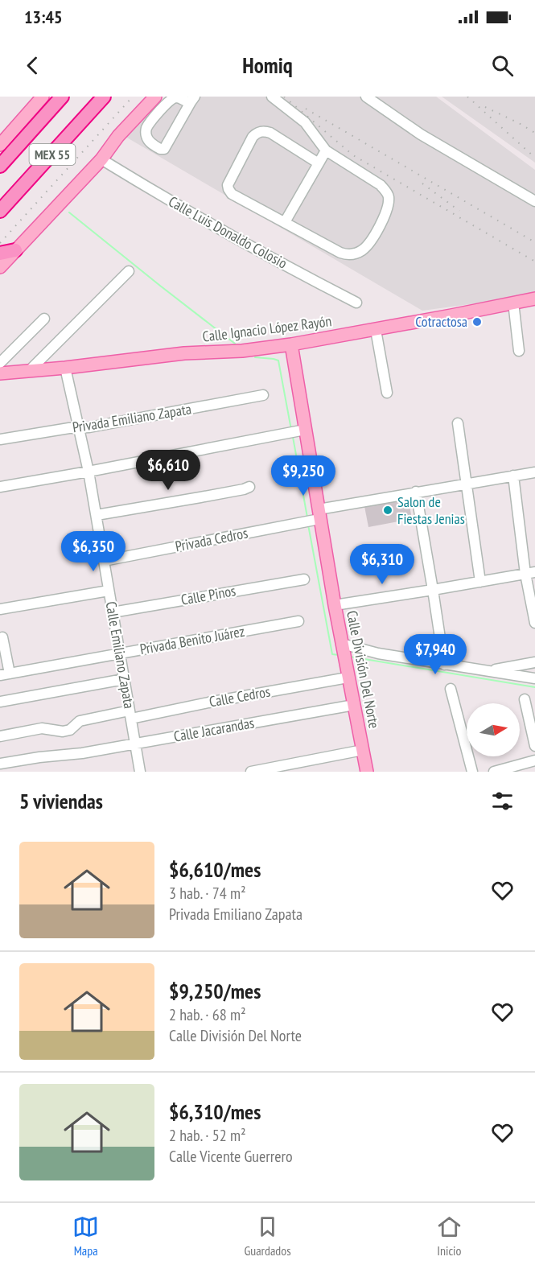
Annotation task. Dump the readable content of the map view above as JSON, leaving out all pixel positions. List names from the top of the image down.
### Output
{
  "streets": {
    "highway": ["MEX 55"],
    "main road": ["Calle Ignacio López Rayón", "Calle División Del Norte"],
    "street": [
      "Calle Luis Donaldo Colosio",
      "Privada Emiliano Zapata",
      "Privada Cedros",
      "Calle Pinos",
      "Privada Benito Juárez",
      "Calle Emiliano Zapata",
      "Calle Cedros",
      "Calle Jacarandas"
    ]
  },
  "crossings": [
    ["Calle Ignacio López Rayón", "Calle Emiliano Zapata"],
    ["Calle Ignacio López Rayón", "Calle División Del Norte"],
    ["Privada Emiliano Zapata", "Calle Emiliano Zapata"],
    ["Privada Cedros", "Calle Emiliano Zapata"],
    ["Privada Cedros", "Calle División Del Norte"],
    ["Calle Pinos", "Calle Emiliano Zapata"],
    ["Privada Benito Juárez", "Calle Emiliano Zapata"],
    ["Calle Emiliano Zapata", "Calle Cedros"],
    ["Calle Emiliano Zapata", "Calle Jacarandas"],
    ["Calle División Del Norte", "Calle Cedros"],
    ["Calle División Del Norte", "Calle Jacarandas"]
  ],
  "places": ["Cotractosa", "Salon de Fiestas Jenias"],
  "north": "right",
  "page": {
    "status": "13:45",
    "header": "Homiq",
    "price": [
      "$6,610",
      "$9,250",
      "$6,350",
      "$6,310",
      "$7,940"
    ],
    "heading": "5 viviendas",
    "list": [
      {
        "name": "$6,610/mes",
        "note": "3 hab. · 74 m² · Privada Emiliano Zapata"
      },
      {
        "name": "$9,250/mes",
        "note": "2 hab. · 68 m² · Calle División Del Norte"
      },
      {
        "name": "$6,310/mes",
        "note": "2 hab. · 52 m² · Calle Vicente Guerrero"
      }
    ],
    "tabs": ["Mapa", "Guardados", "Inicio"]
  }
}
